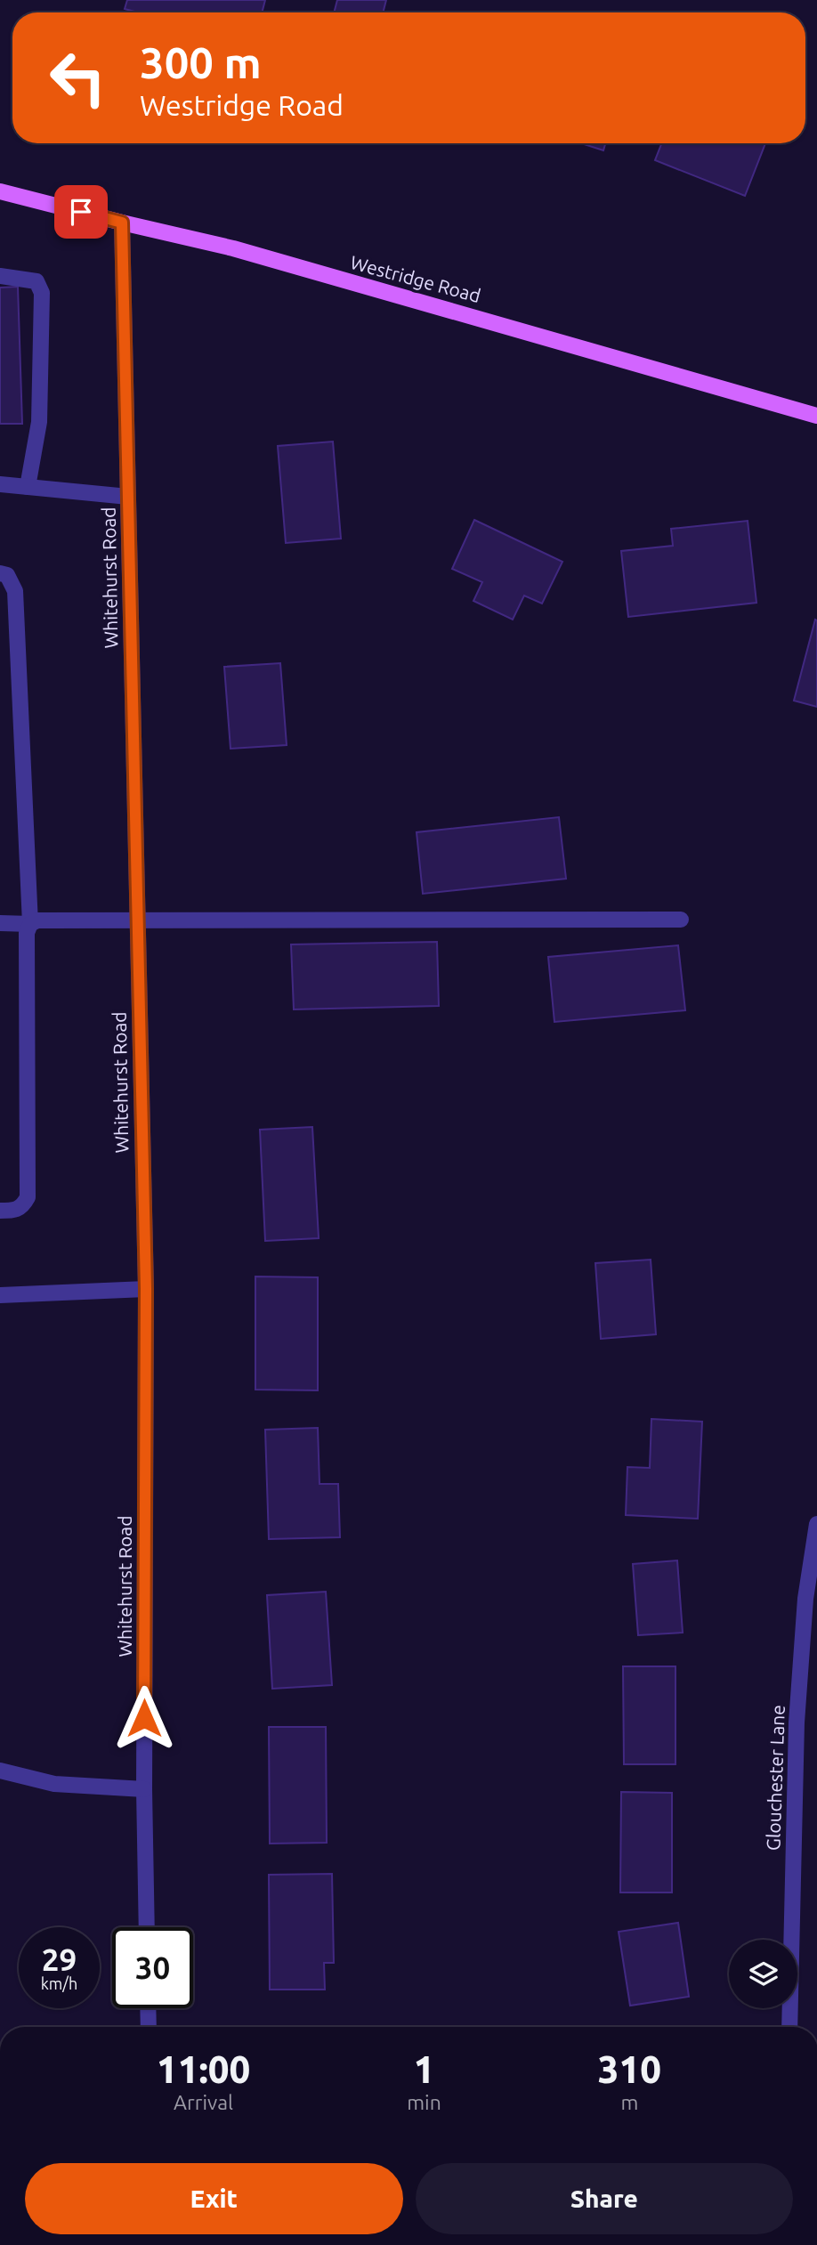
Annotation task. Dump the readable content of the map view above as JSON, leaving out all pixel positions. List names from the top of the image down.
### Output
{
  "streets": {
    "main road": ["Westridge Road"],
    "street": ["Whitehurst Road", "Glouchester Lane"]
  },
  "crossings": [
    ["Westridge Road", "Whitehurst Road"]
  ],
  "page": {
    "turn": ["300 m", "Westridge Road"],
    "speed": "29 km/h",
    "limit": "30",
    "eta": [
      "11:00",
      "Arrival",
      "1",
      "min",
      "310",
      "m"
    ],
    "buttons": ["Exit", "Share"]
  }
}
